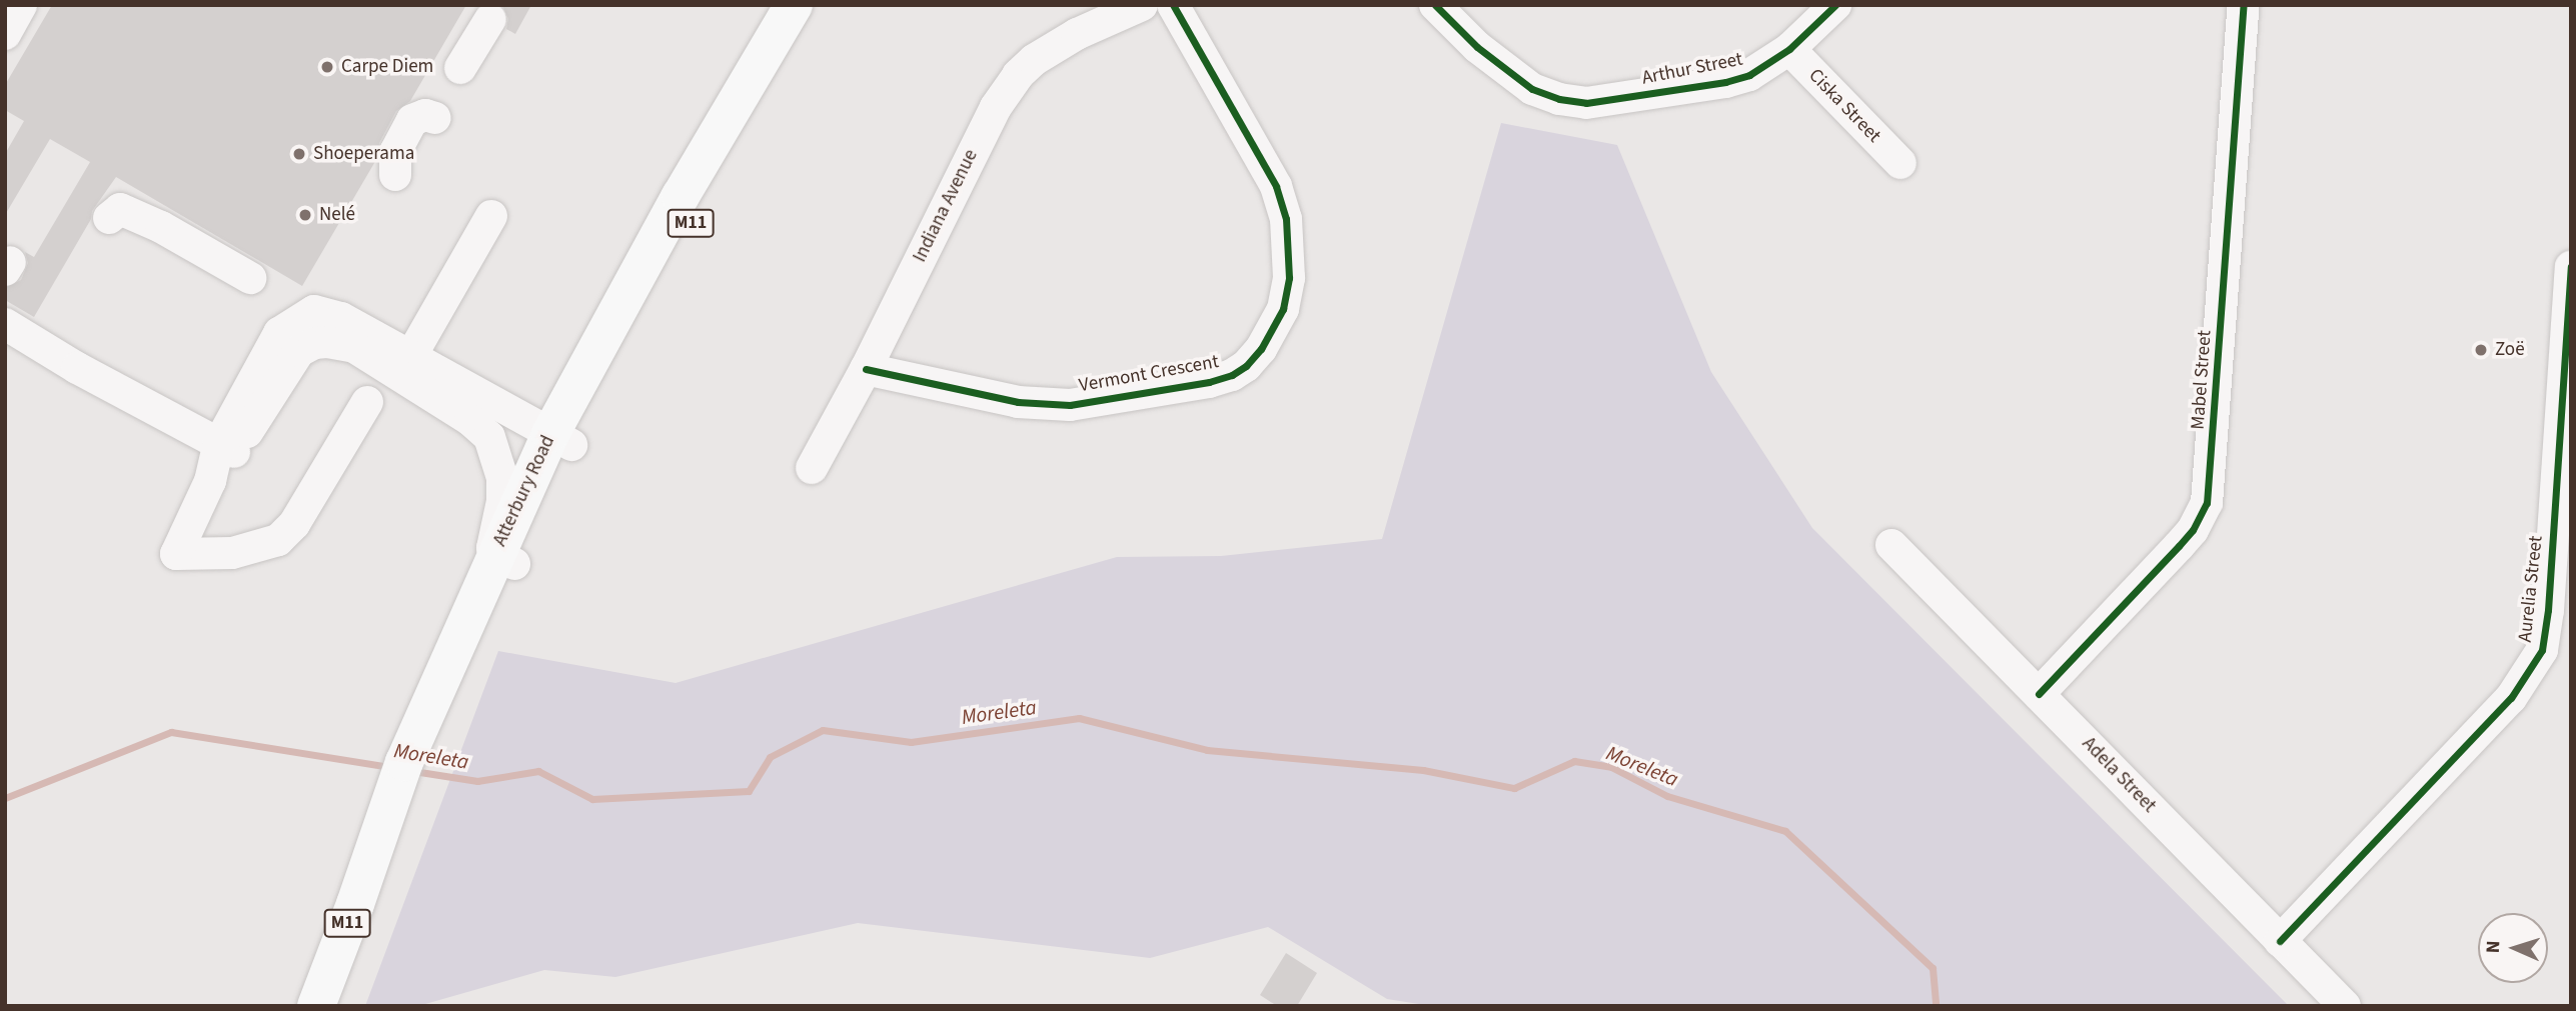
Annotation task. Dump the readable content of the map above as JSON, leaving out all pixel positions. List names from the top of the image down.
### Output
{
  "streets": {
    "main road": ["M11", "Atterbury Road"],
    "street": [
      "Arthur Street",
      "Ciska Street",
      "Indiana Avenue",
      "Vermont Crescent",
      "Mabel Street",
      "Aurelia Street",
      "Adela Street"
    ]
  },
  "crossings": [
    ["Arthur Street", "Ciska Street"],
    ["Indiana Avenue", "Vermont Crescent"],
    ["Mabel Street", "Adela Street"],
    ["Aurelia Street", "Adela Street"]
  ],
  "water": ["Moreleta"],
  "places": [
    "Carpe Diem",
    "Shoeperama",
    "Nelé",
    "Zoë"
  ],
  "north": "left"
}
